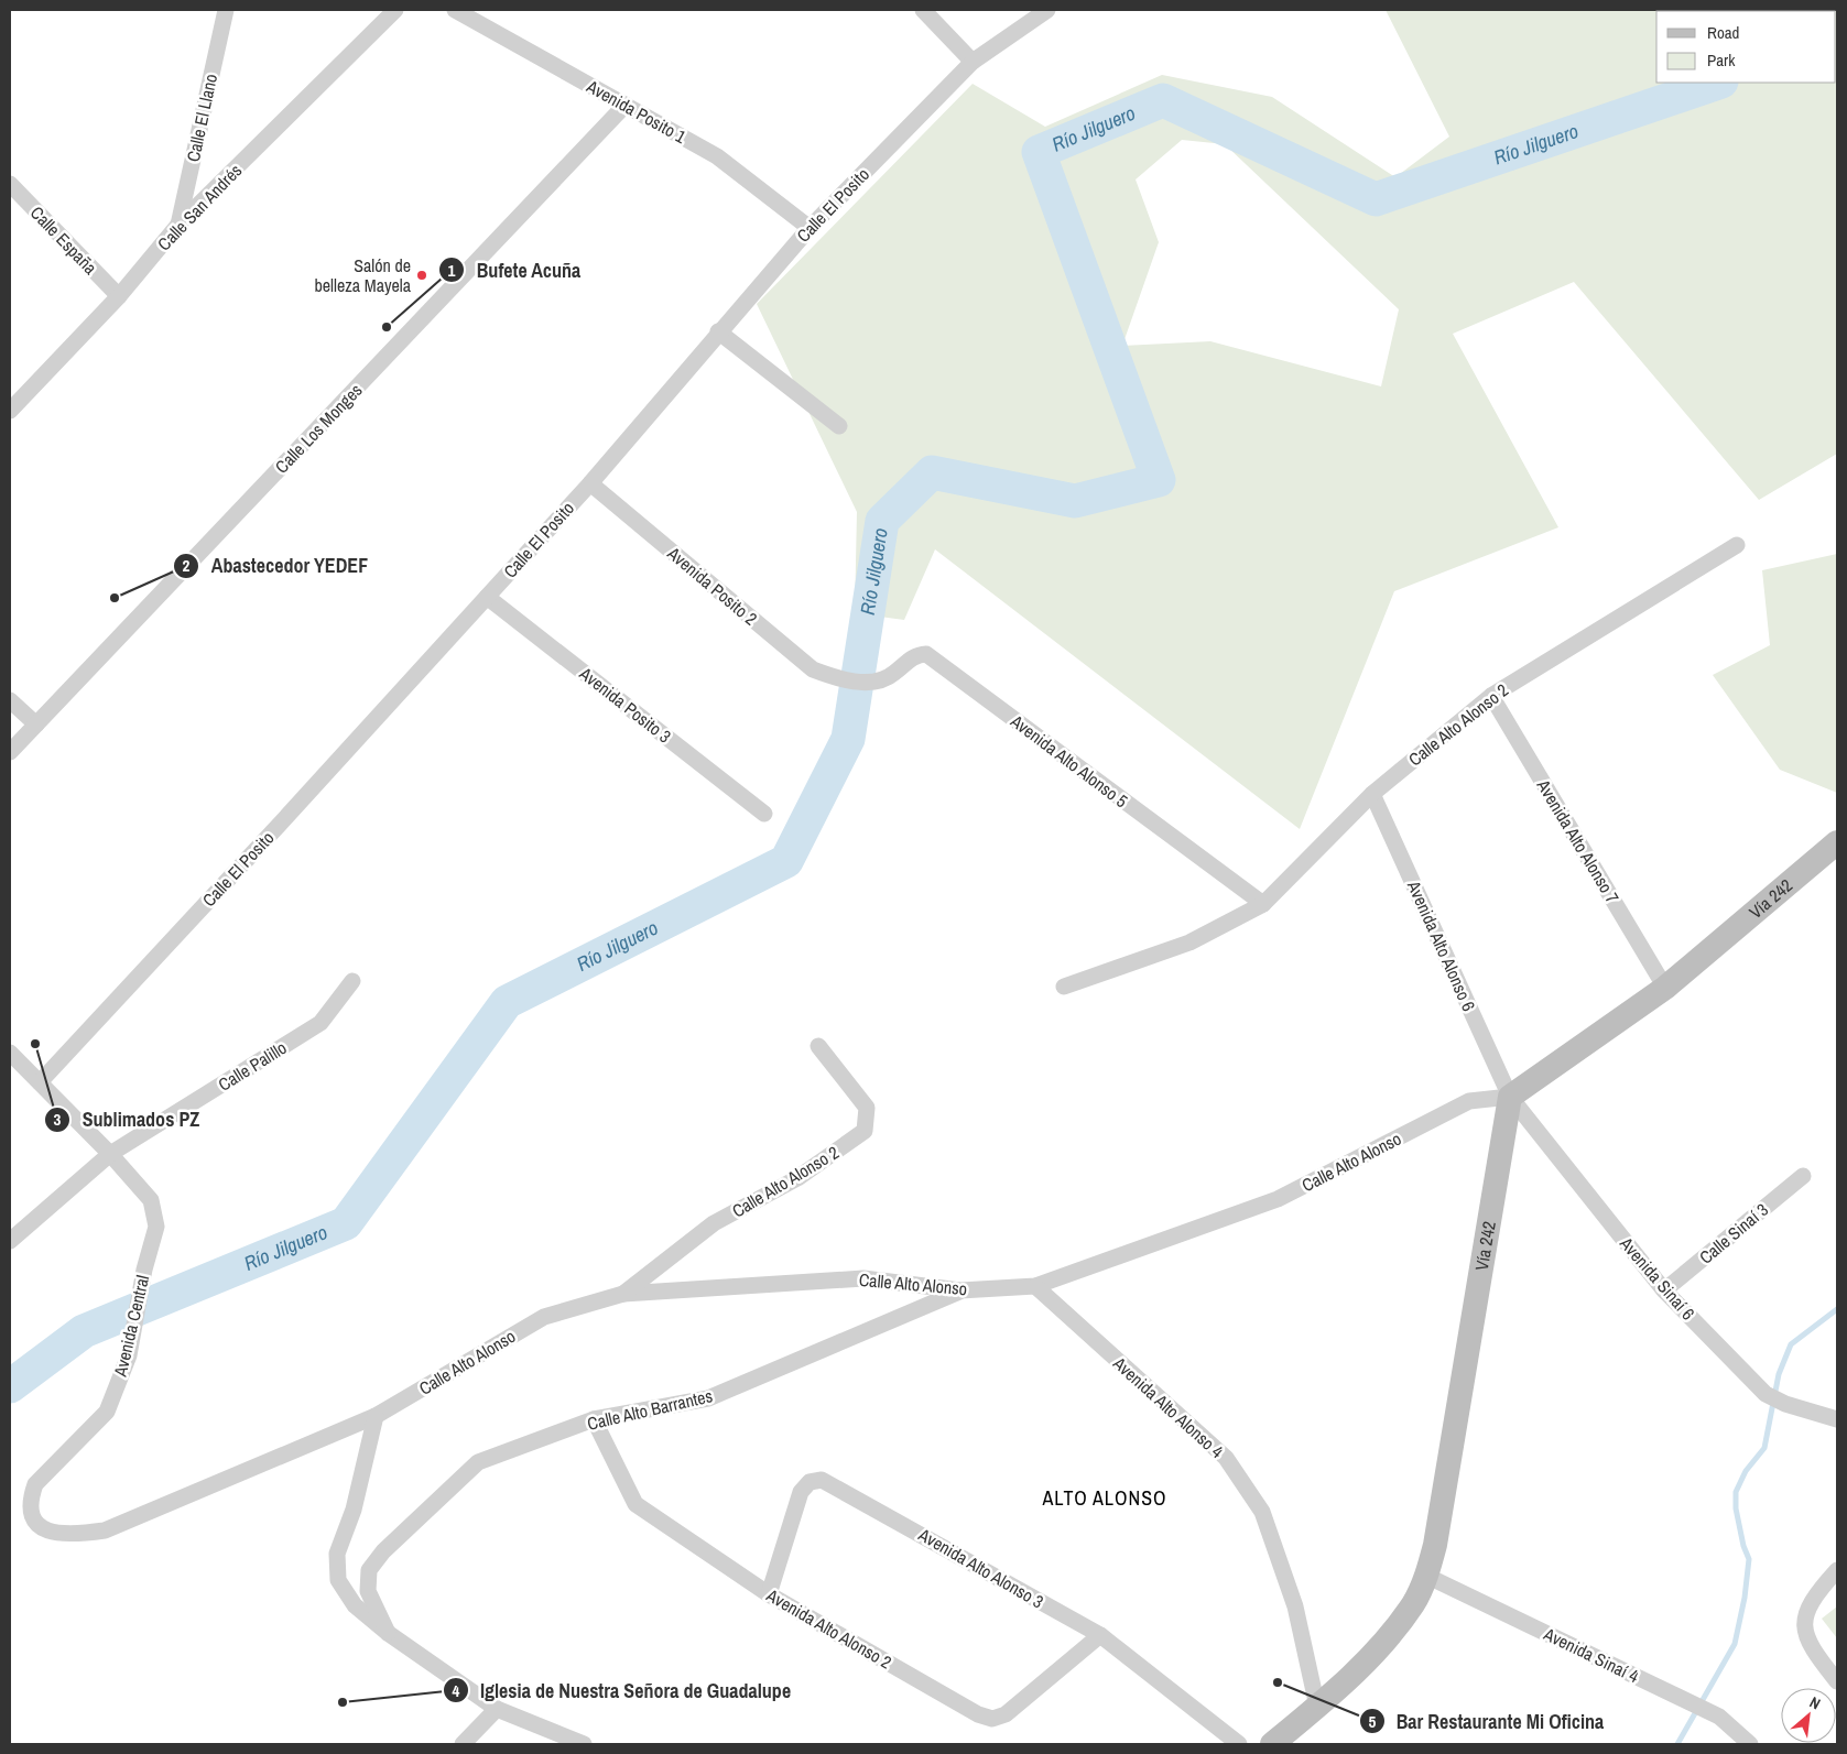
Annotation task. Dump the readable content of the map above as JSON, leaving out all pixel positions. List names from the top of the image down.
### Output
{
  "streets": {
    "main road": ["Vía 242"],
    "street": [
      "Avenida Posito 1",
      "Calle El Llano",
      "Calle El Posito",
      "Calle San Andrés",
      "Calle España",
      "Calle Los Monges",
      "Avenida Posito 2",
      "Avenida Posito 3",
      "Calle Alto Alonso 2",
      "Avenida Alto Alonso 5",
      "Avenida Alto Alonso 7",
      "Avenida Alto Alonso 6",
      "Calle Palillo",
      "Calle Alto Alonso",
      "Calle Sinaí 3",
      "Avenida Sinaí 6",
      "Avenida Central",
      "Avenida Alto Alonso 4",
      "Calle Alto Barrantes",
      "Avenida Alto Alonso 3",
      "Avenida Alto Alonso 2",
      "Avenida Sinaí 4"
    ]
  },
  "crossings": [
    ["Avenida Posito 1", "Calle El Posito"],
    ["Avenida Posito 1", "Calle Los Monges"],
    ["Calle El Llano", "Calle San Andrés"],
    ["Calle El Posito", "Avenida Posito 2"],
    ["Calle El Posito", "Avenida Posito 3"],
    ["Calle El Posito", "Avenida Central"],
    ["Calle San Andrés", "Calle España"],
    ["Avenida Posito 2", "Avenida Alto Alonso 5"],
    ["Calle Alto Alonso 2", "Avenida Alto Alonso 5"],
    ["Calle Alto Alonso 2", "Avenida Alto Alonso 7"],
    ["Calle Alto Alonso 2", "Avenida Alto Alonso 6"],
    ["Calle Alto Alonso 2", "Calle Alto Alonso"],
    ["Avenida Alto Alonso 7", "Vía 242"],
    ["Vía 242", "Avenida Alto Alonso 6"],
    ["Vía 242", "Calle Alto Alonso"],
    ["Vía 242", "Avenida Sinaí 6"],
    ["Vía 242", "Avenida Alto Alonso 4"],
    ["Vía 242", "Avenida Sinaí 4"],
    ["Avenida Alto Alonso 6", "Calle Alto Alonso"],
    ["Avenida Alto Alonso 6", "Avenida Sinaí 6"],
    ["Calle Palillo", "Avenida Central"],
    ["Calle Alto Alonso", "Avenida Sinaí 6"],
    ["Calle Alto Alonso", "Avenida Central"],
    ["Calle Alto Alonso", "Avenida Alto Alonso 4"],
    ["Calle Alto Alonso", "Calle Alto Barrantes"],
    ["Calle Sinaí 3", "Avenida Sinaí 6"],
    ["Calle Alto Barrantes", "Avenida Alto Alonso 2"],
    ["Avenida Alto Alonso 3", "Avenida Alto Alonso 2"]
  ],
  "districts": ["ALTO ALONSO"],
  "water": ["Río Jilguero"],
  "places": [
    "Salón de belleza Mayela",
    "Bufete Acuña",
    "Abastecedor YEDEF",
    "Sublimados PZ",
    "Bar Restaurante Mi Oficina",
    "Iglesia de Nuestra Señora de Guadalupe"
  ],
  "legend": ["Road", "Park"],
  "north": "top right"
}
